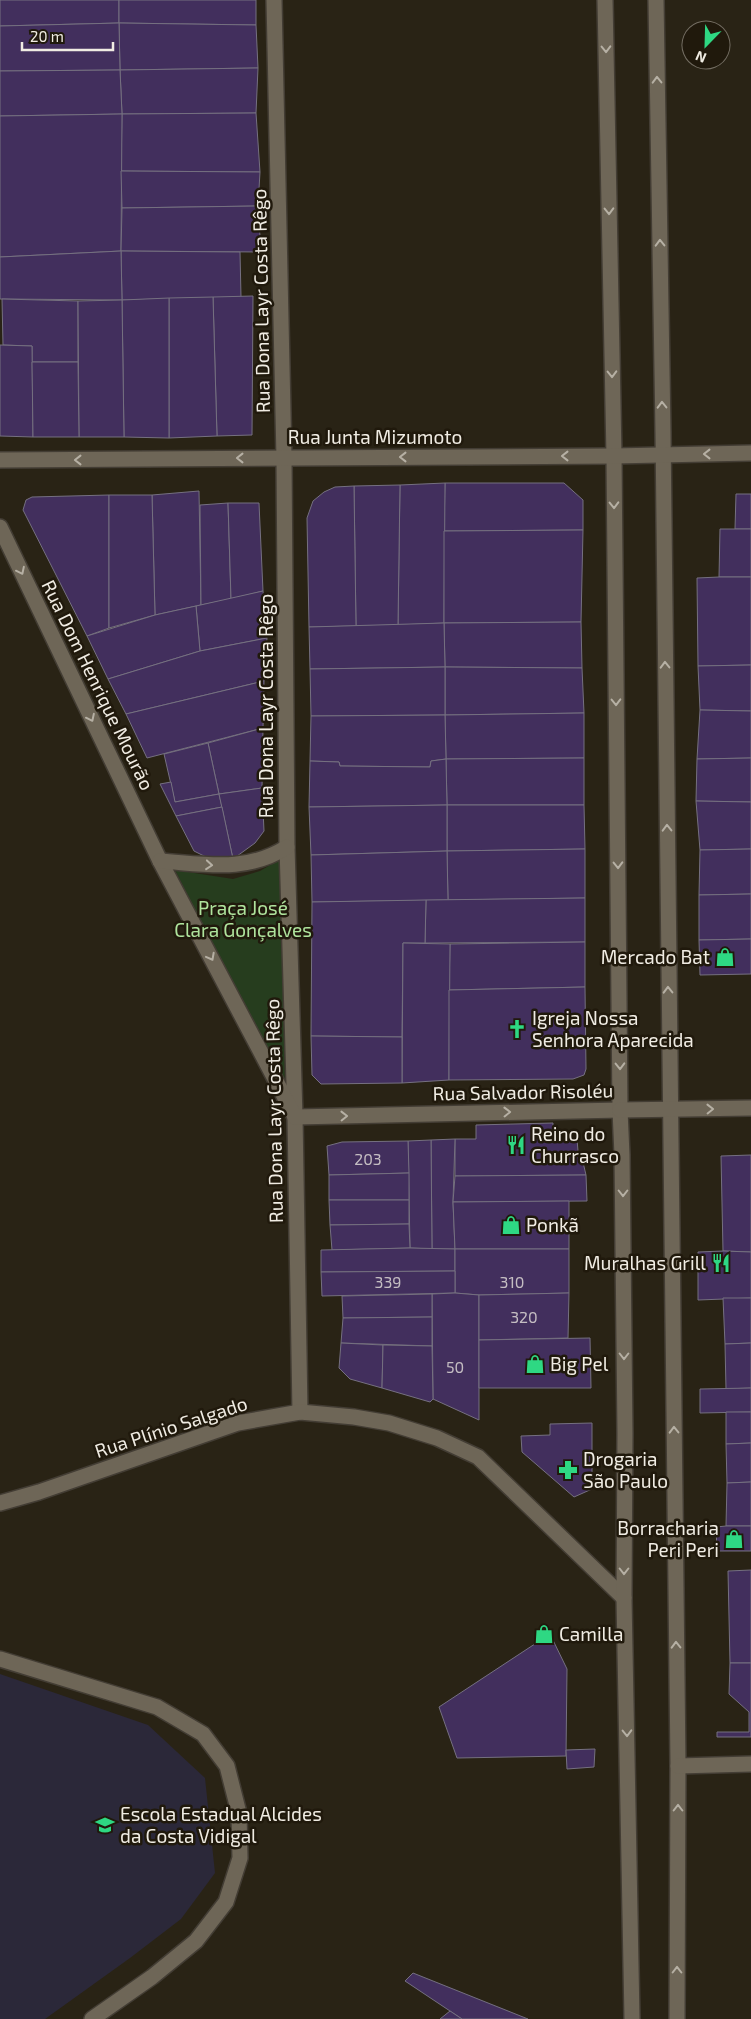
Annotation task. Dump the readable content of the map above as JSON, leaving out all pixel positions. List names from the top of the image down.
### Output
{
  "streets": {
    "street": [
      "Rua Dona Layr Costa Rêgo",
      "Rua Junta Mizumoto",
      "Rua Dom Henrique Mourão",
      "Rua Salvador Risoléu",
      "Rua Plínio Salgado"
    ]
  },
  "crossings": [
    ["Rua Dona Layr Costa Rêgo", "Rua Junta Mizumoto"],
    ["Rua Dona Layr Costa Rêgo", "Rua Dom Henrique Mourão"],
    ["Rua Dona Layr Costa Rêgo", "Rua Salvador Risoléu"],
    ["Rua Dona Layr Costa Rêgo", "Rua Plínio Salgado"],
    ["Rua Dom Henrique Mourão", "Rua Salvador Risoléu"]
  ],
  "one_way": ["Rua Junta Mizumoto", "Rua Dom Henrique Mourão", "Rua Salvador Risoléu"],
  "parks": ["Praça José Clara Gonçalves"],
  "places": {
    "shop": [
      "Mercado Bat",
      "Ponkã",
      "Big Pel",
      "Borracharia Peri Peri",
      "Camilla"
    ],
    "church": ["Igreja Nossa Senhora Aparecida"],
    "restaurant": ["Reino do Churrasco", "Muralhas Grill"],
    "pharmacy": ["Drogaria São Paulo"],
    "school or university": ["Escola Estadual Alcides da Costa Vidigal"]
  },
  "house_numbers": [
    "203",
    "339",
    "310",
    "320",
    "50"
  ],
  "scale_bar": "20 m",
  "north": "bottom left"
}
